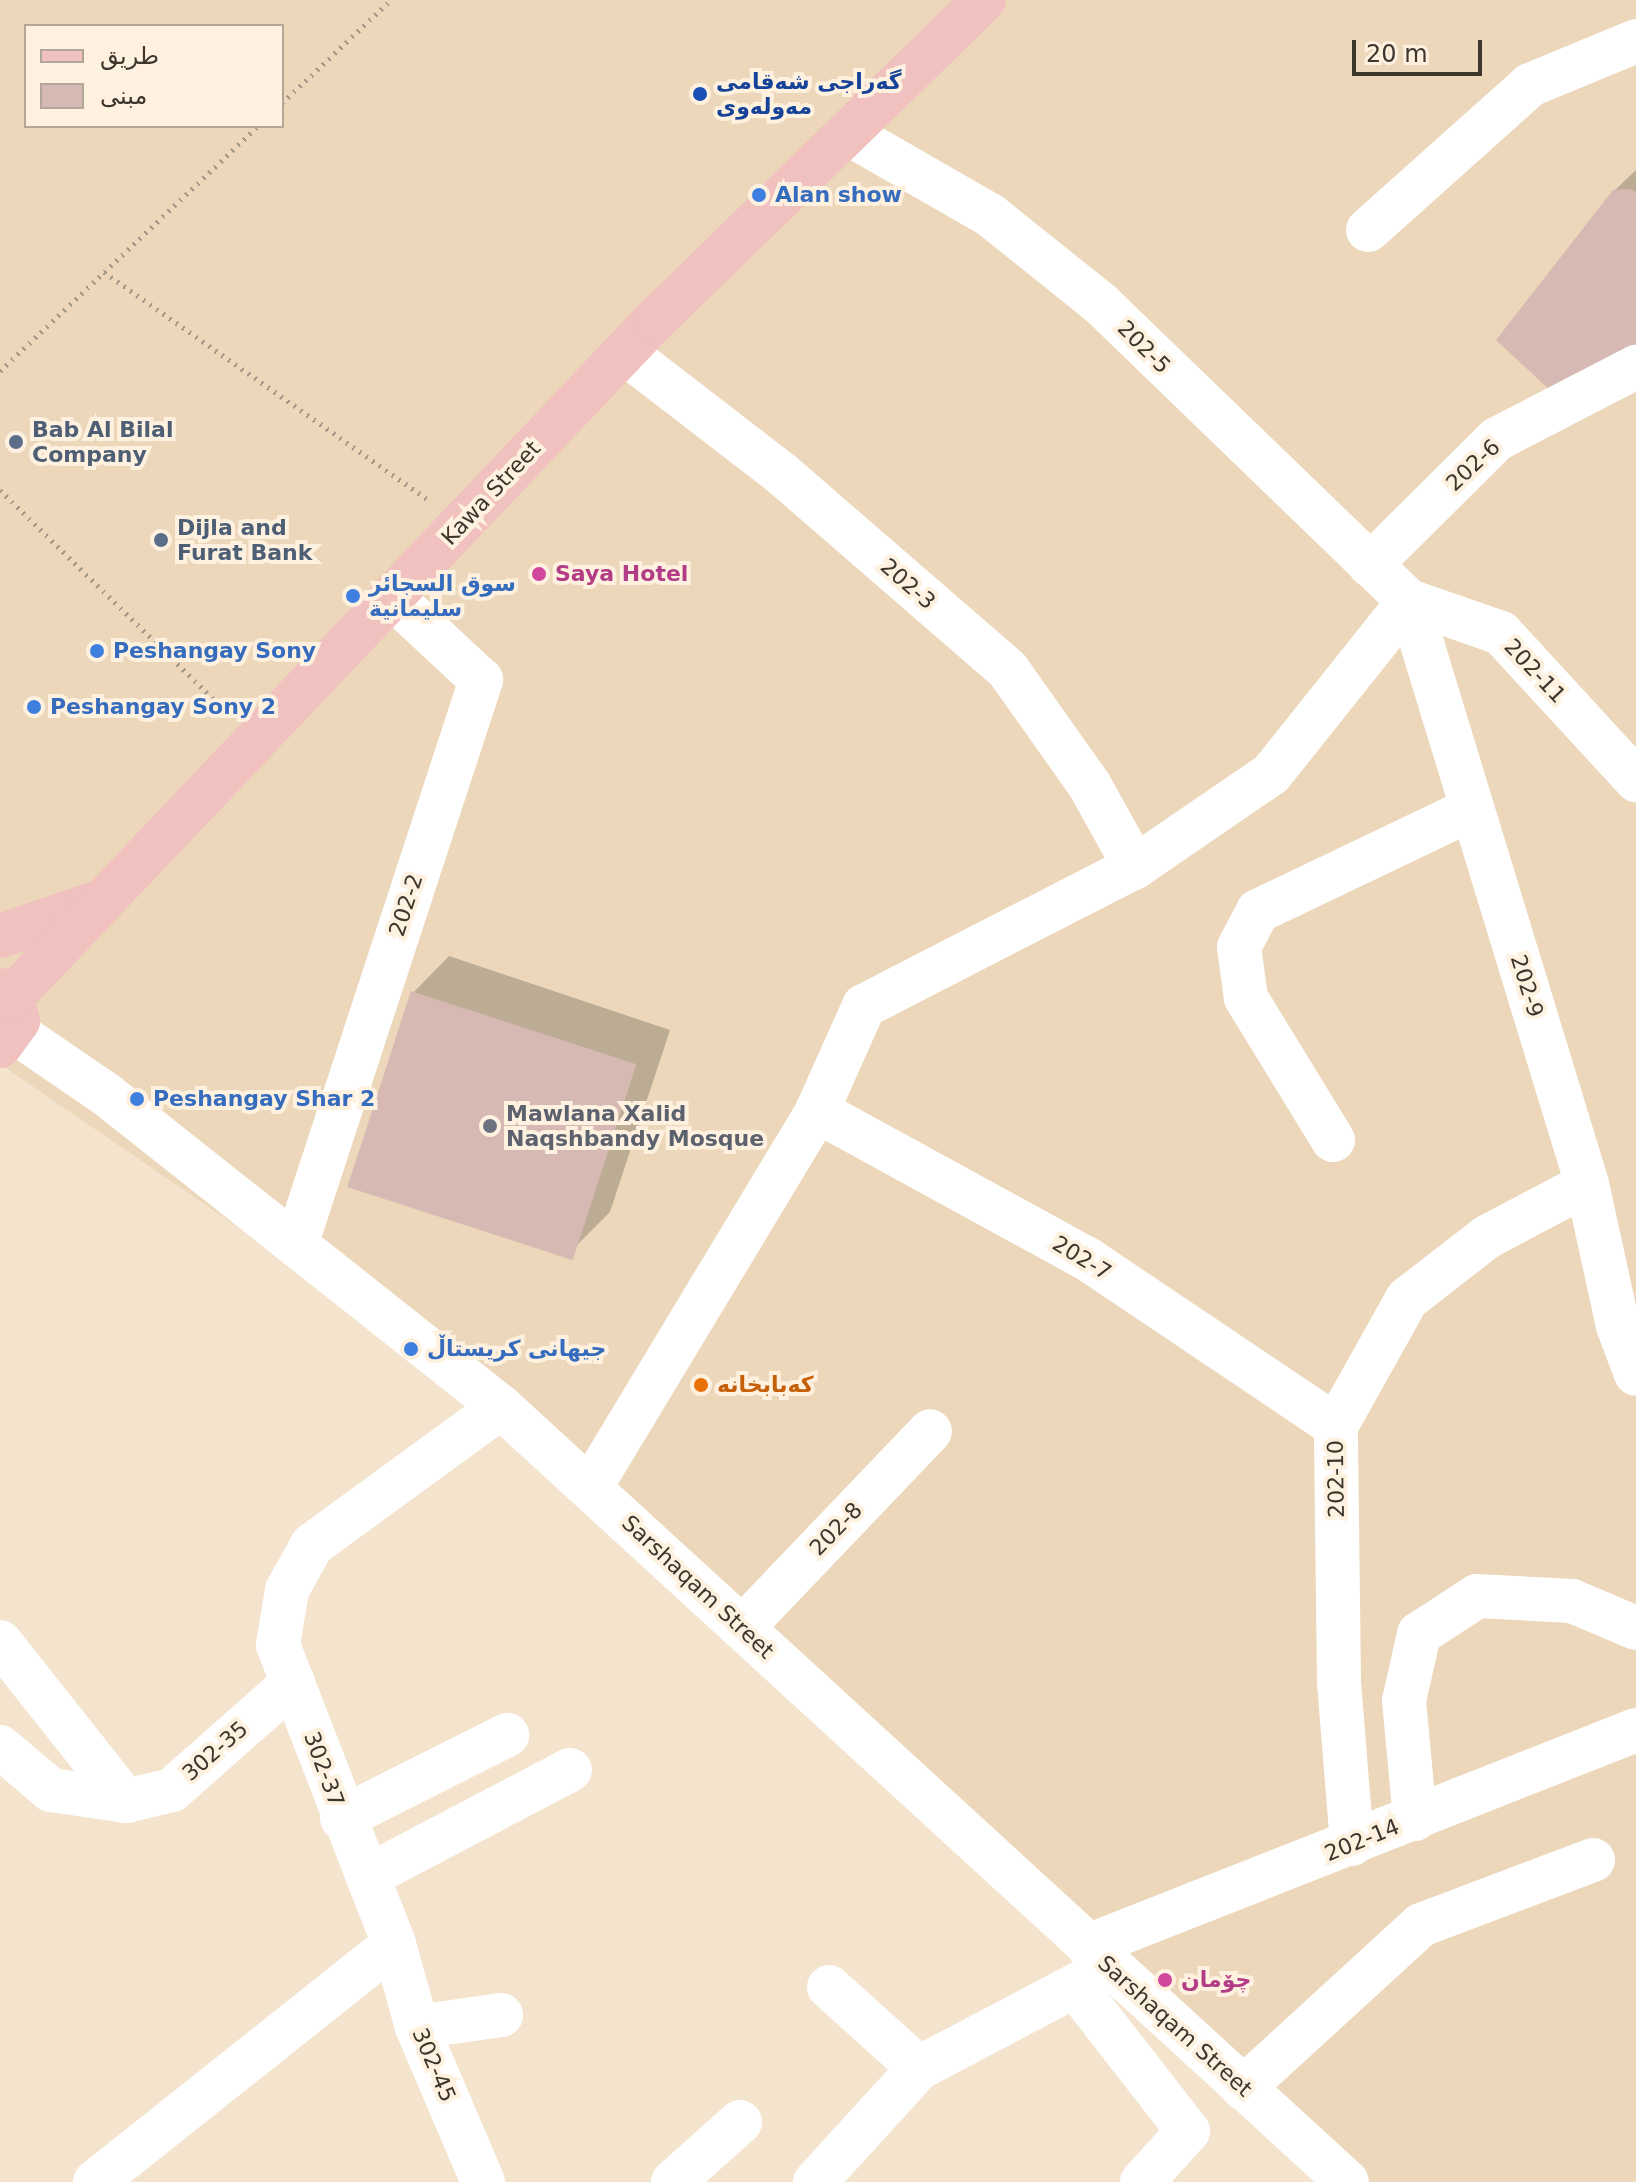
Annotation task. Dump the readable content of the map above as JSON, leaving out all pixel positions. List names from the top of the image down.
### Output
{
  "streets": {
    "main road": ["Kawa Street"],
    "street": [
      "202-5",
      "202-6",
      "202-3",
      "202-11",
      "202-2",
      "202-9",
      "202-7",
      "202-10",
      "202-8",
      "Sarshaqam Street",
      "302-35",
      "302-37",
      "202-14",
      "302-45"
    ]
  },
  "crossings": [
    ["202-5", "202-6"],
    ["202-5", "Kawa Street"],
    ["202-5", "202-11"],
    ["202-5", "202-9"],
    ["Kawa Street", "202-3"],
    ["Kawa Street", "202-2"],
    ["Kawa Street", "Sarshaqam Street"],
    ["202-11", "202-9"],
    ["202-2", "Sarshaqam Street"],
    ["202-9", "202-10"],
    ["202-7", "202-10"],
    ["202-10", "202-14"],
    ["202-8", "Sarshaqam Street"],
    ["Sarshaqam Street", "302-37"],
    ["Sarshaqam Street", "202-14"],
    ["302-35", "302-37"],
    ["302-37", "302-45"]
  ],
  "places": [
    "گەراجی شەقامی مەولەوی",
    "Alan show",
    "Bab Al Bilal Company",
    "Dijla and Furat Bank",
    "Saya Hotel",
    "سوق السجائر سليمانية",
    "Peshangay Sony",
    "Peshangay Sony 2",
    "Peshangay Shar 2",
    "Mawlana Xalid Naqshbandy Mosque",
    "جیهانی کریستاڵ",
    "کەبابخانە",
    "چۆمان"
  ],
  "legend": ["طريق", "مبنى"],
  "scale_bar": "20 m"
}
